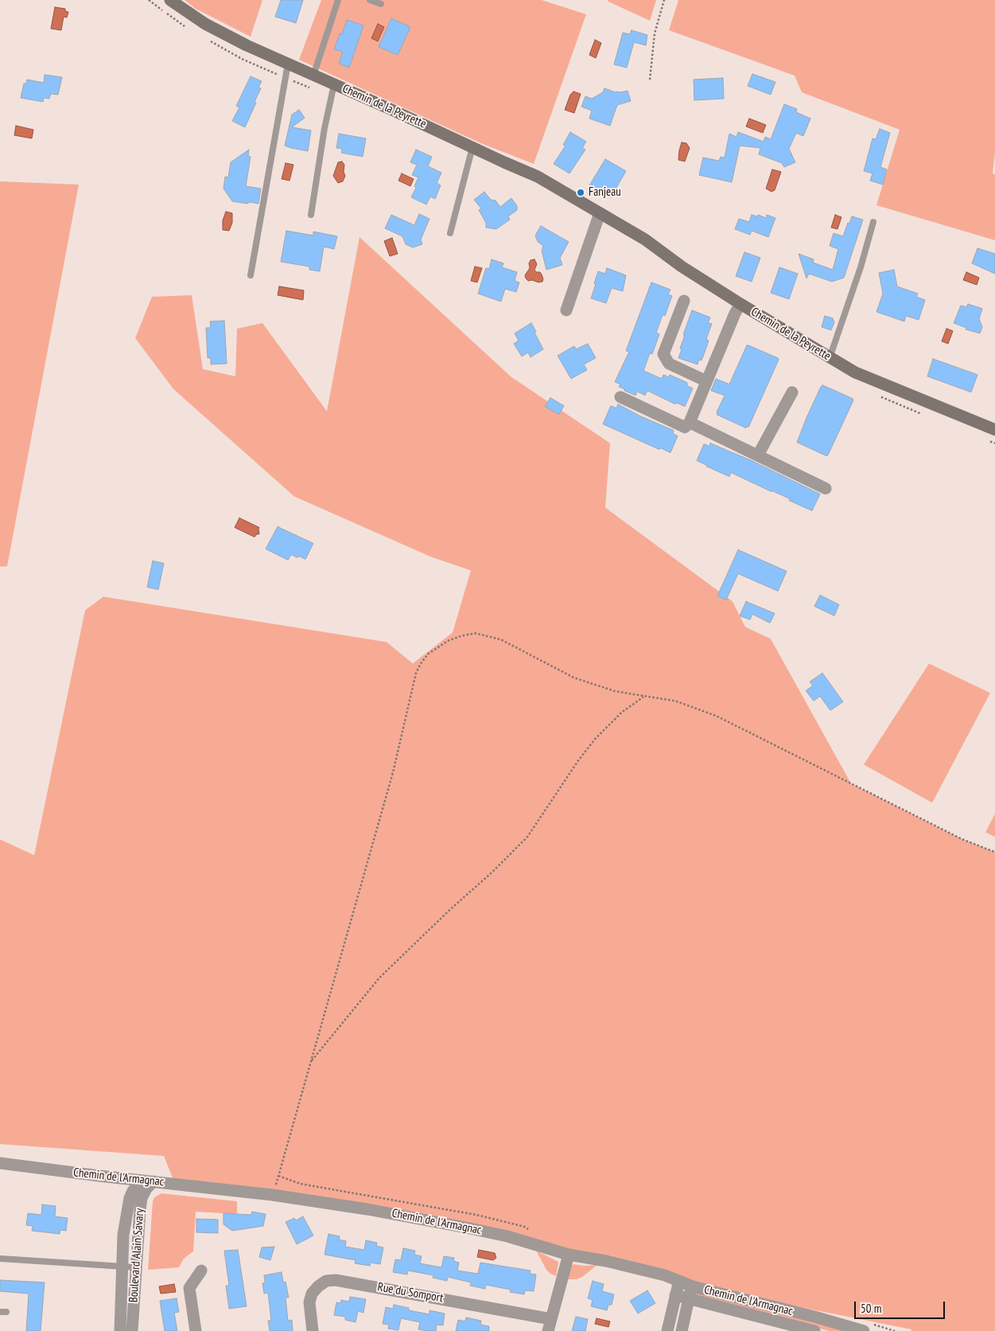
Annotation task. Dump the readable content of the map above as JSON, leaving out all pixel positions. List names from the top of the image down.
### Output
{
  "streets": {
    "street": [
      "Chemin de la Peyrette",
      "Chemin de l'Armagnac",
      "Boulevard Alain Savary",
      "Rue du Somport"
    ]
  },
  "crossings": [
    ["Chemin de l'Armagnac", "Boulevard Alain Savary"]
  ],
  "places": ["Fanjeau"],
  "scale_bar": "50 m"
}
